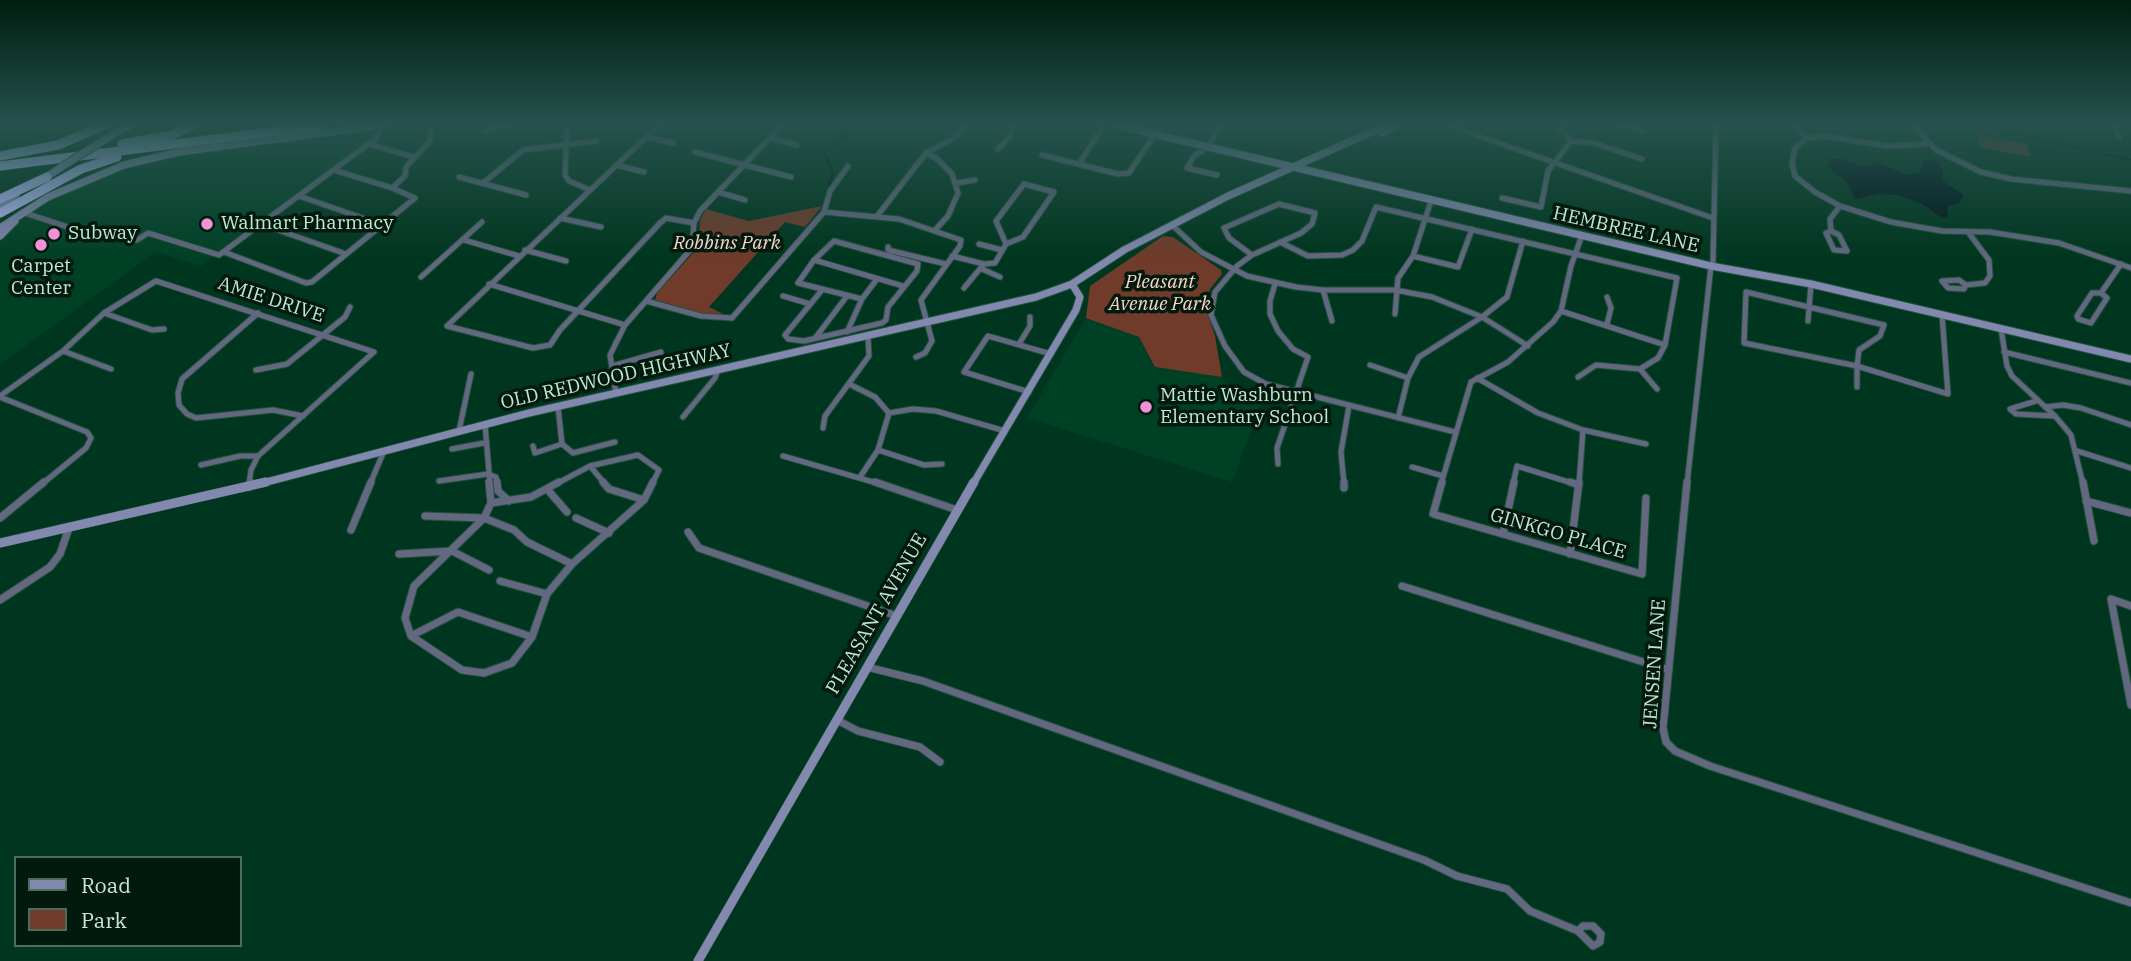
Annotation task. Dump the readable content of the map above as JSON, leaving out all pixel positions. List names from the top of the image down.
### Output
{
  "streets": {
    "street": [
      "HEMBREE LANE",
      "AMIE DRIVE",
      "OLD REDWOOD HIGHWAY",
      "GINKGO PLACE",
      "PLEASANT AVENUE",
      "JENSEN LANE"
    ]
  },
  "crossings": [
    ["HEMBREE LANE", "JENSEN LANE"],
    ["OLD REDWOOD HIGHWAY", "PLEASANT AVENUE"]
  ],
  "parks": ["Robbins Park", "Pleasant Avenue Park"],
  "places": [
    "Walmart Pharmacy",
    "Subway",
    "Carpet Center",
    "Mattie Washburn Elementary School"
  ],
  "legend": ["Road", "Park"]
}
